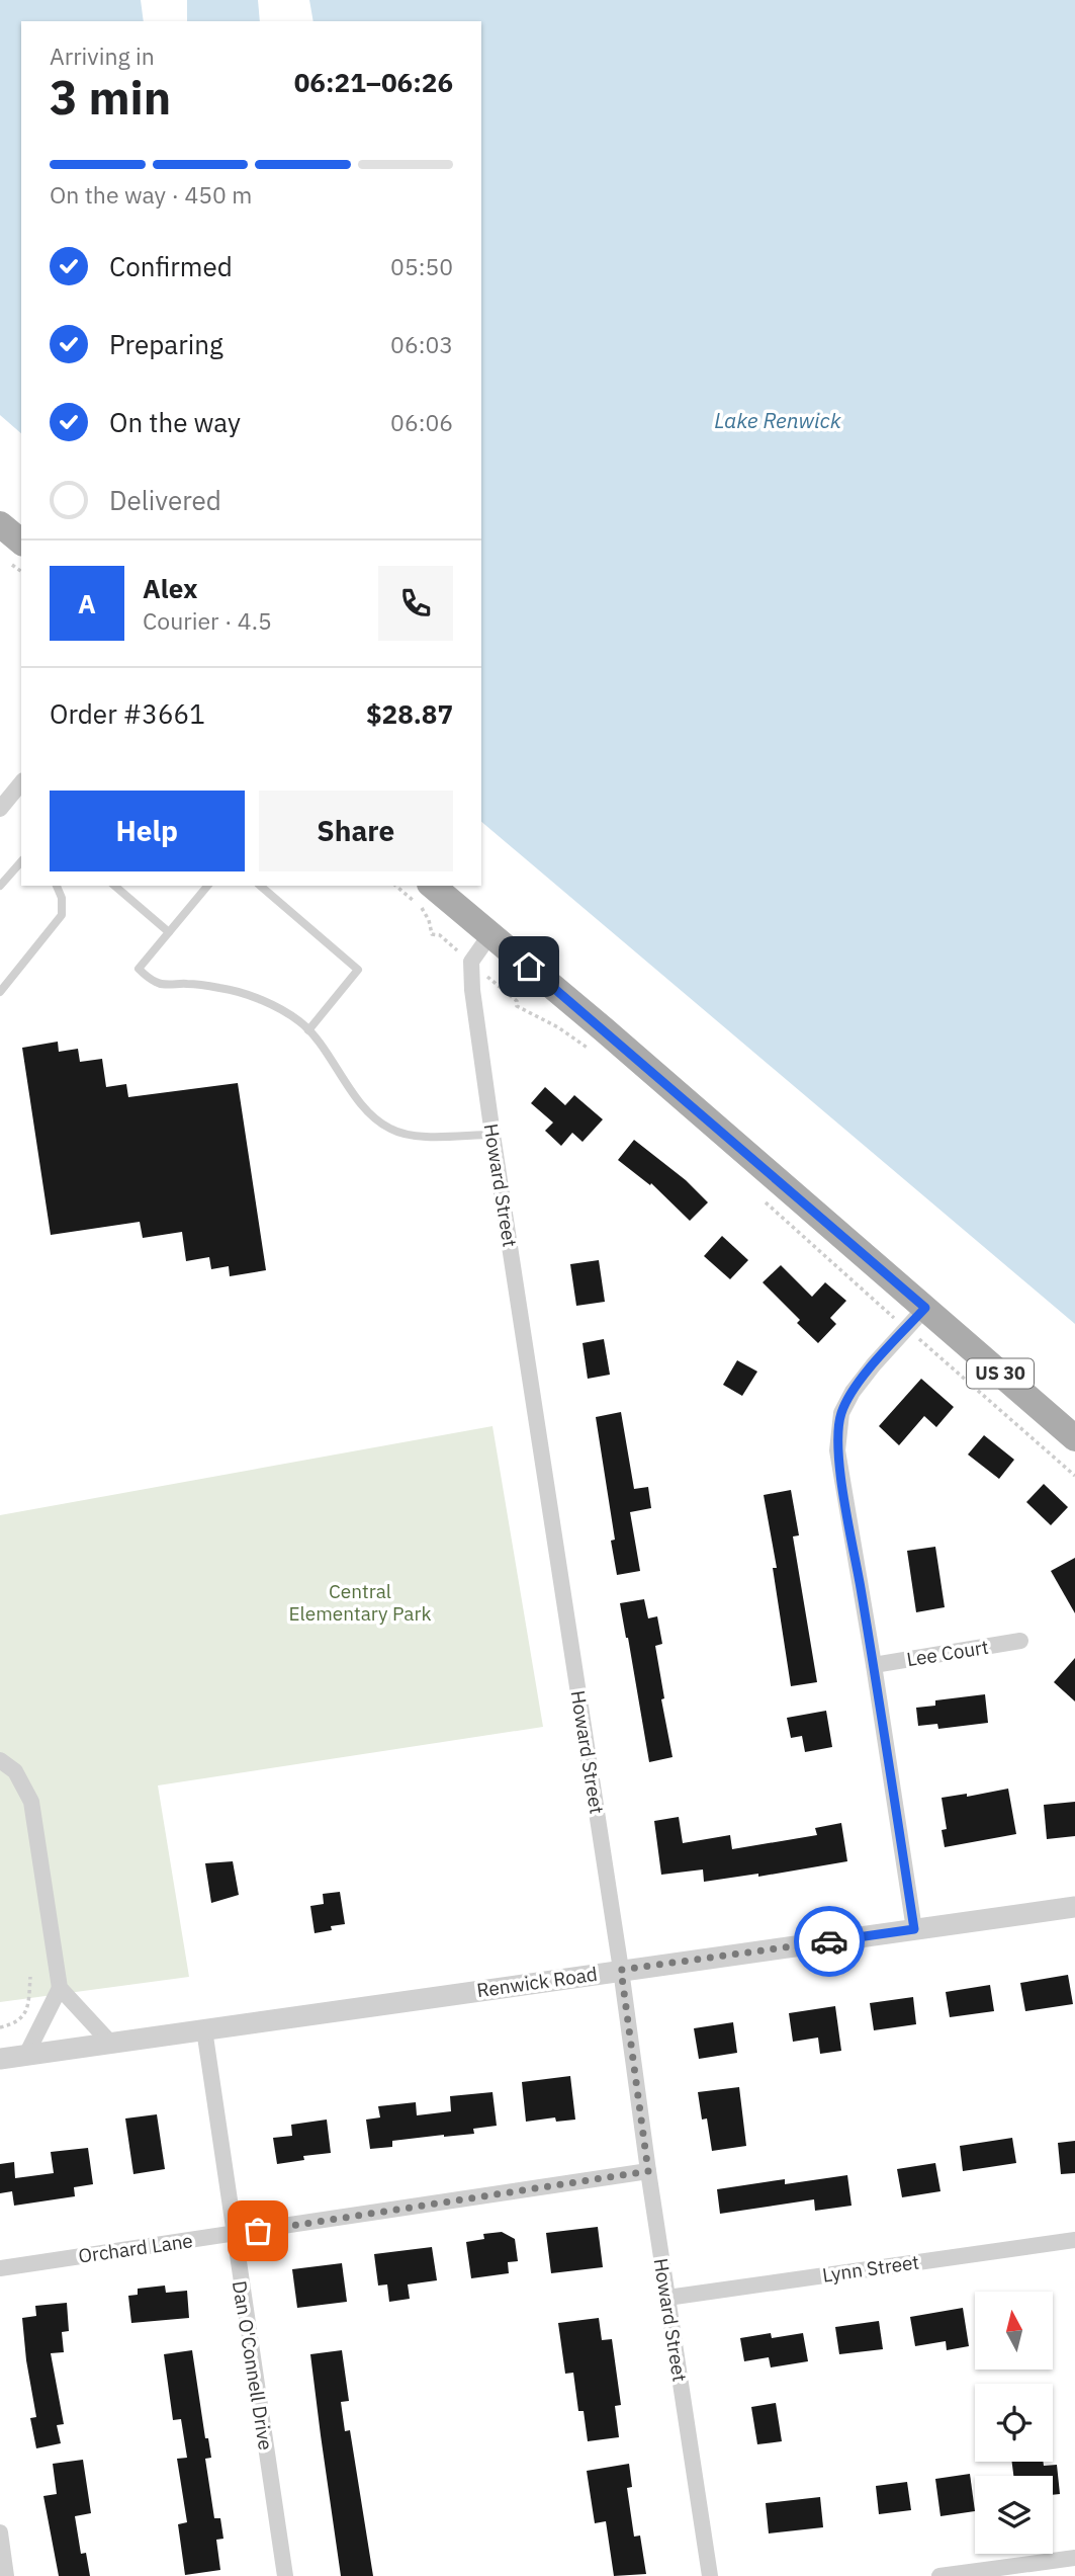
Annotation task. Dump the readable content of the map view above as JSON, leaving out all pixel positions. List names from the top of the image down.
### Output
{
  "streets": {
    "main road": ["US 30"],
    "street": [
      "Howard Street",
      "Lee Court",
      "Renwick Road",
      "Orchard Lane",
      "Lynn Street",
      "Dan O'Connell Drive"
    ]
  },
  "crossings": [
    ["Howard Street", "US 30"],
    ["Howard Street", "Renwick Road"],
    ["Howard Street", "Orchard Lane"],
    ["Howard Street", "Lynn Street"],
    ["Renwick Road", "Dan O'Connell Drive"],
    ["Orchard Lane", "Dan O'Connell Drive"]
  ],
  "water": ["Lake Renwick"],
  "parks": ["Central Elementary Park"],
  "north": "top",
  "page": {
    "heading": ["3 min", "Arriving in", "06:21–06:26"],
    "panel": [
      "Alex",
      "Courier · 4.5",
      "Order #3661",
      "$28.87"
    ],
    "bar": "On the way · 450 m",
    "list": [
      ["Confirmed", "05:50"],
      ["Preparing", "06:03"],
      ["On the way", "06:06"],
      "Delivered"
    ],
    "round": "A",
    "buttons": ["Help", "Share"]
  }
}
